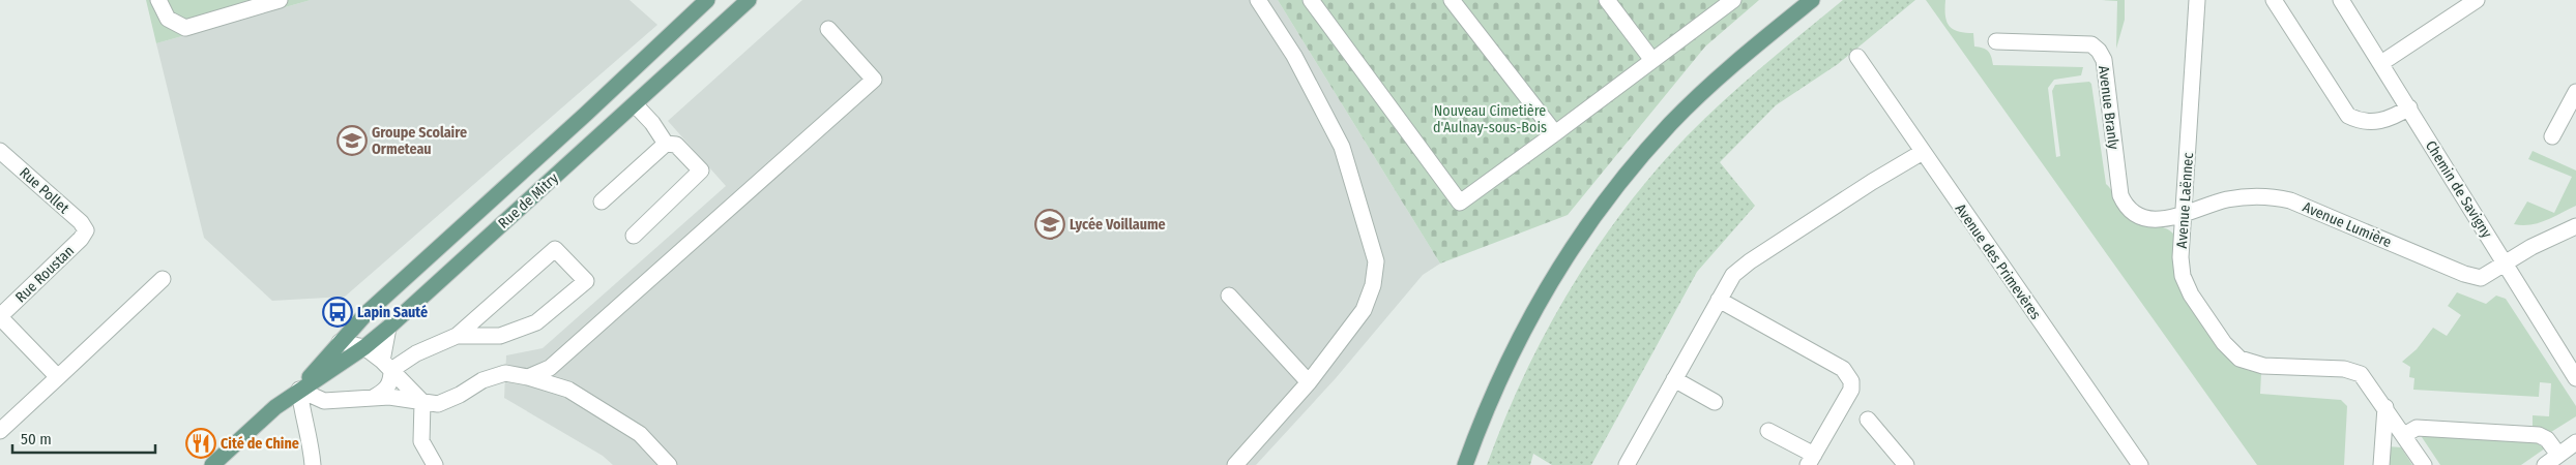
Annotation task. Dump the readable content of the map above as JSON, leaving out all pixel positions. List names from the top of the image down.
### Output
{
  "streets": {
    "main road": ["Rue de Mitry"],
    "street": [
      "Avenue Branly",
      "Chemin de Savigny",
      "Rue Pollet",
      "Avenue Laënnec",
      "Avenue Lumière",
      "Avenue des Primevères",
      "Rue Roustan"
    ]
  },
  "crossings": [
    ["Avenue Branly", "Avenue Laënnec"],
    ["Avenue Branly", "Avenue Lumière"],
    ["Chemin de Savigny", "Avenue Lumière"],
    ["Rue Pollet", "Rue Roustan"],
    ["Avenue Laënnec", "Avenue Lumière"]
  ],
  "parks": ["Nouveau Cimetière d'Aulnay-sous-Bois"],
  "places": {
    "school or university": ["Groupe Scolaire Ormeteau", "Lycée Voillaume"],
    "bus stop": ["Lapin Sauté"],
    "restaurant": ["Cité de Chine"]
  },
  "scale_bar": "50 m"
}
